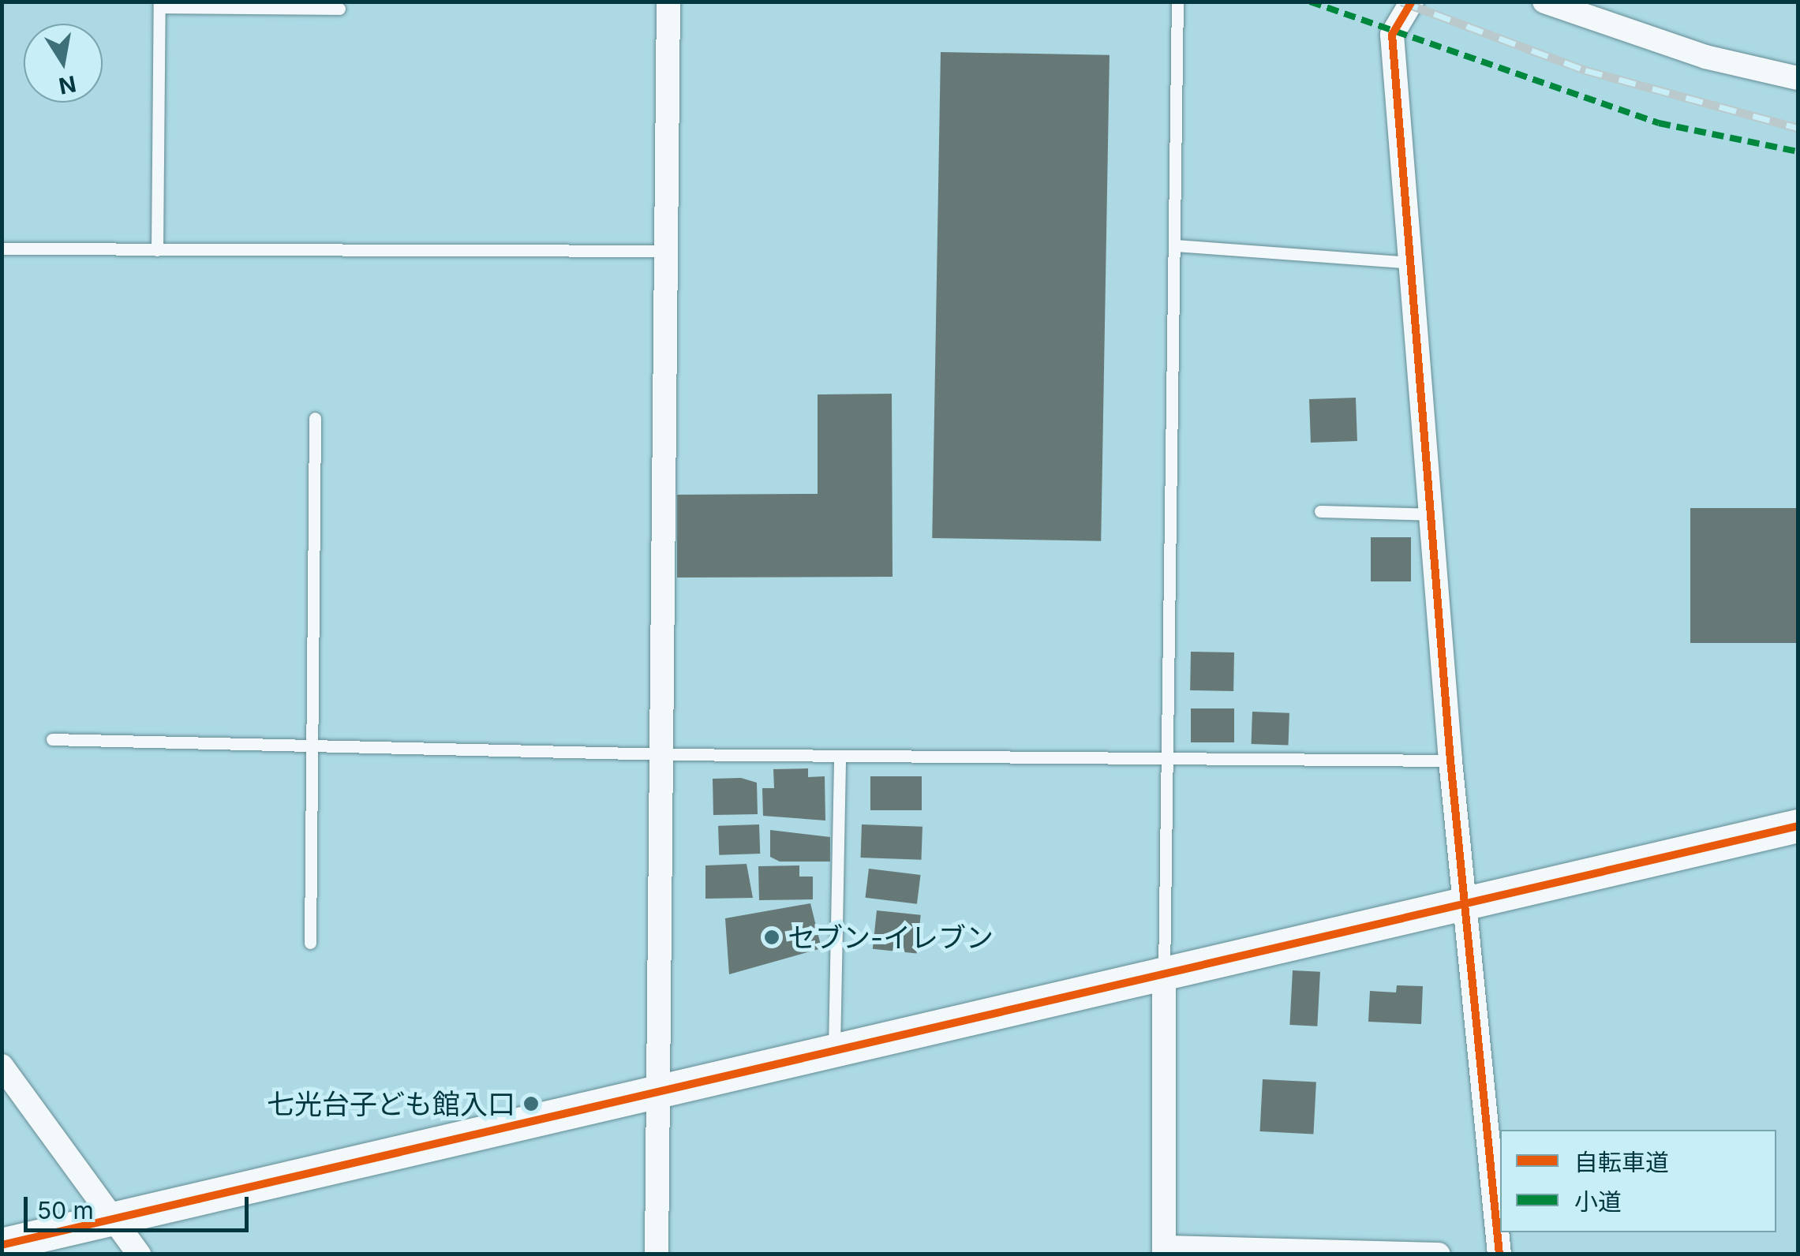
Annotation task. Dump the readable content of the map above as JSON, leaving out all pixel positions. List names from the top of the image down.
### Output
{
  "places": ["セブン-イレブン", "七光台子ども館入口"],
  "legend": ["自転車道", "小道"],
  "scale_bar": "50 m",
  "north": "bottom"
}
